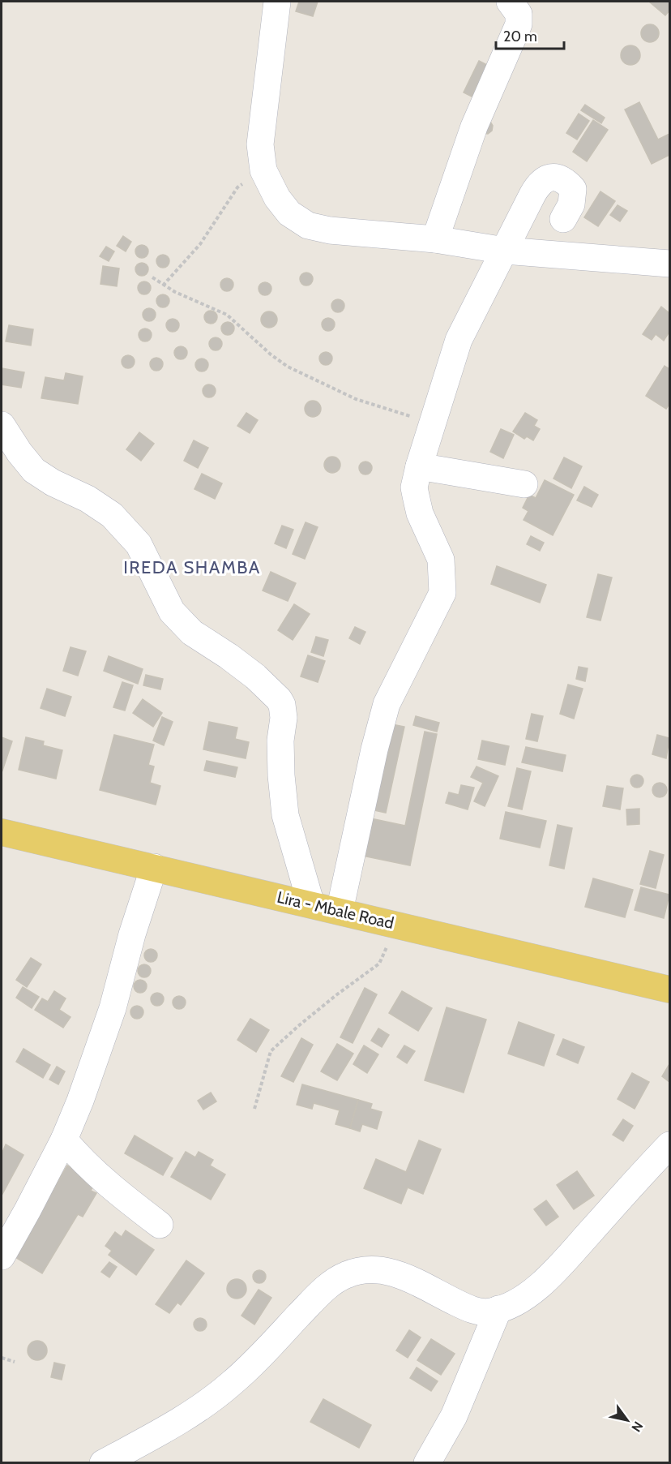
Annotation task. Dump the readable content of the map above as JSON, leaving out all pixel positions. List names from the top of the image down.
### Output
{
  "streets": {
    "main road": ["Lira - Mbale Road"]
  },
  "districts": ["IREDA SHAMBA"],
  "scale_bar": "20 m",
  "north": "bottom right"
}
